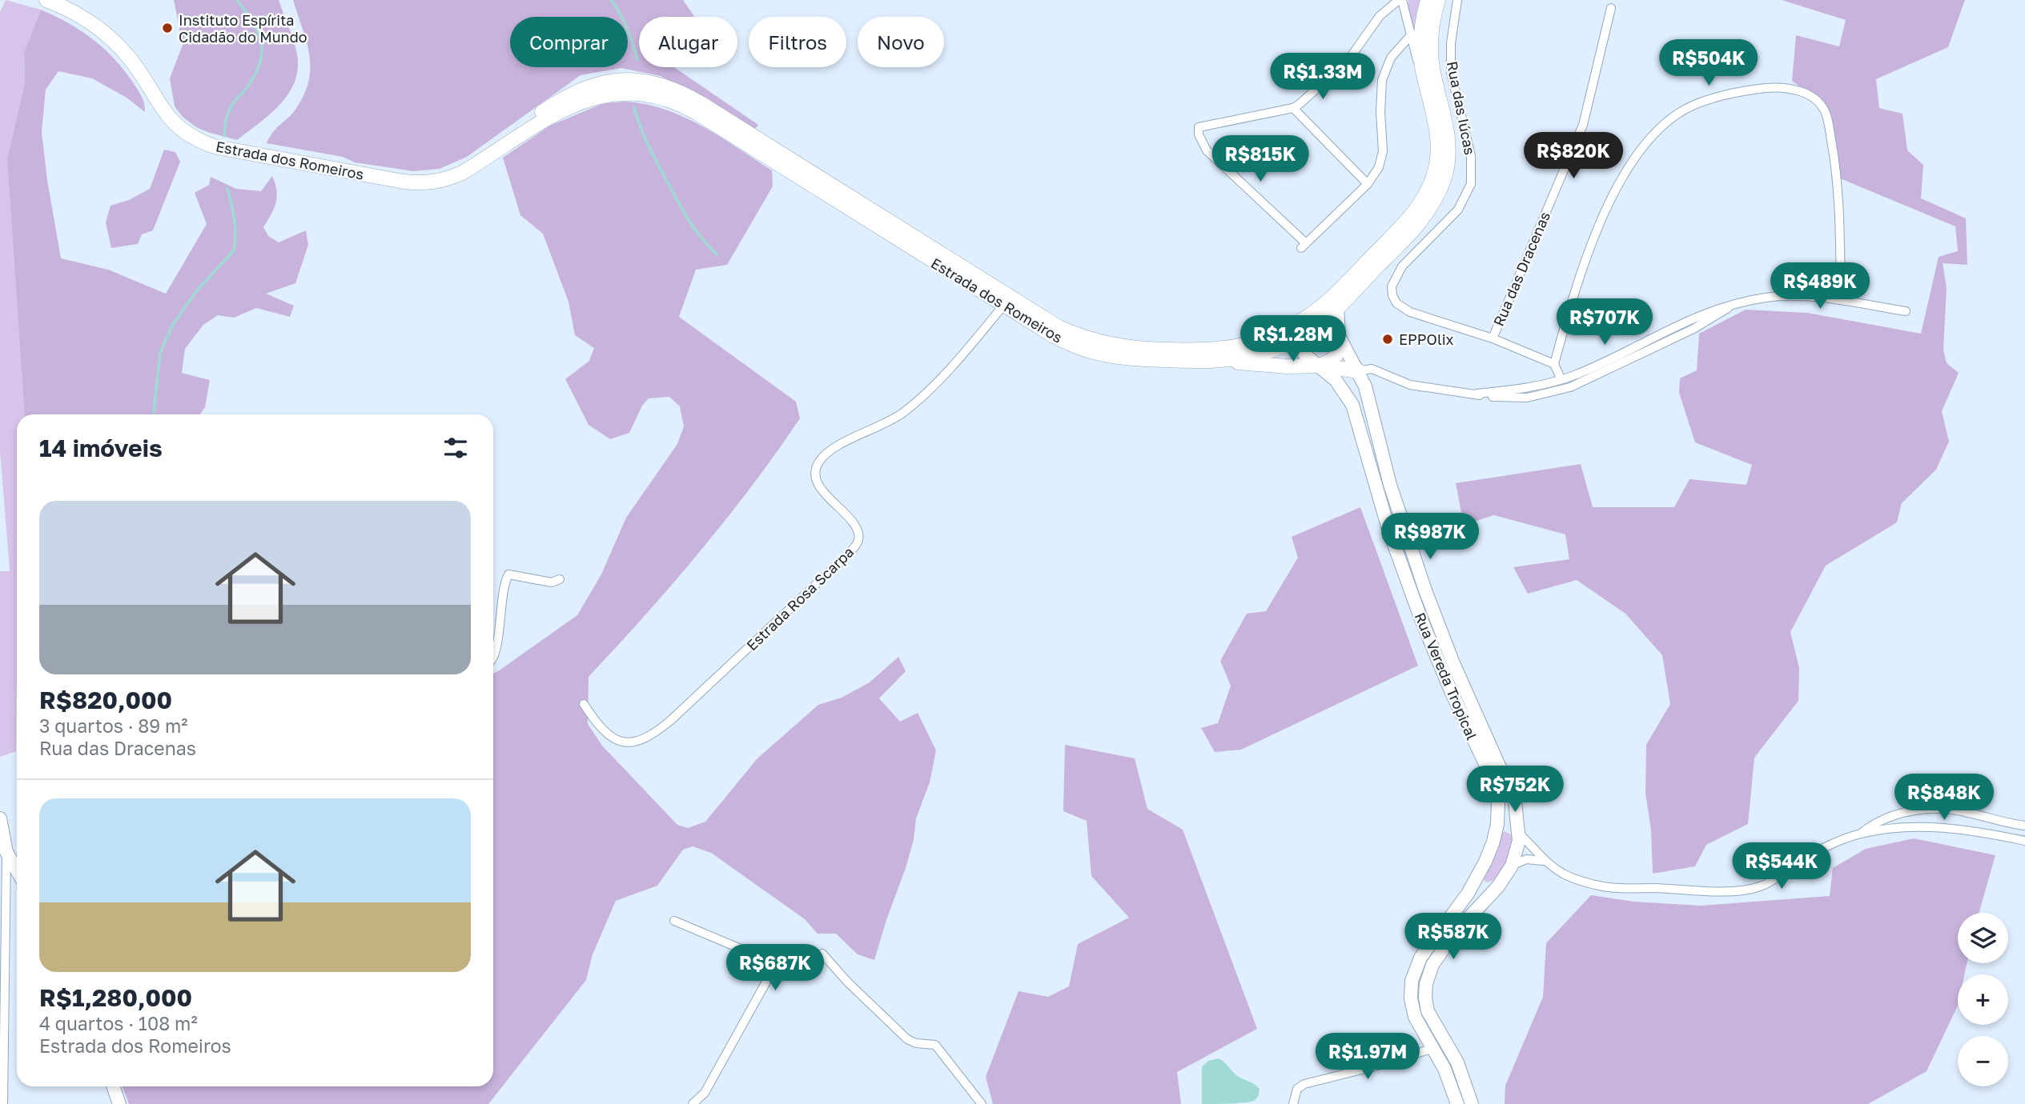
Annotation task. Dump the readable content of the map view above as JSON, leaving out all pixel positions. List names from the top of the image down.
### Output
{
  "streets": {
    "main road": ["Estrada dos Romeiros"],
    "street": [
      "Rua das Iúcas",
      "Rua das Dracenas",
      "Estrada Rosa Scarpa",
      "Rua Vereda Tropical"
    ]
  },
  "crossings": [
    ["Rua das Iúcas", "Rua das Dracenas"],
    ["Estrada dos Romeiros", "Estrada Rosa Scarpa"],
    ["Estrada dos Romeiros", "Rua Vereda Tropical"]
  ],
  "places": ["Instituto Espírita Cidadão do Mundo", "EPPOlix"],
  "page": {
    "chip": [
      "Comprar",
      "Alugar",
      "Filtros",
      "Novo"
    ],
    "price": [
      "R$504K",
      "R$1.33M",
      "R$820K",
      "R$815K",
      "R$489K",
      "R$707K",
      "R$1.28M",
      "R$987K",
      "R$752K",
      "R$848K",
      "R$544K",
      "R$587K",
      "R$687K",
      "R$1.97M"
    ],
    "heading": "14 imóveis",
    "list": [
      {
        "name": "R$820,000",
        "note": "3 quartos · 89 m² · Rua das Dracenas"
      },
      {
        "name": "R$1,280,000",
        "note": "4 quartos · 108 m² · Estrada dos Romeiros"
      }
    ],
    "map_buttons": ["+", "−"]
  }
}
